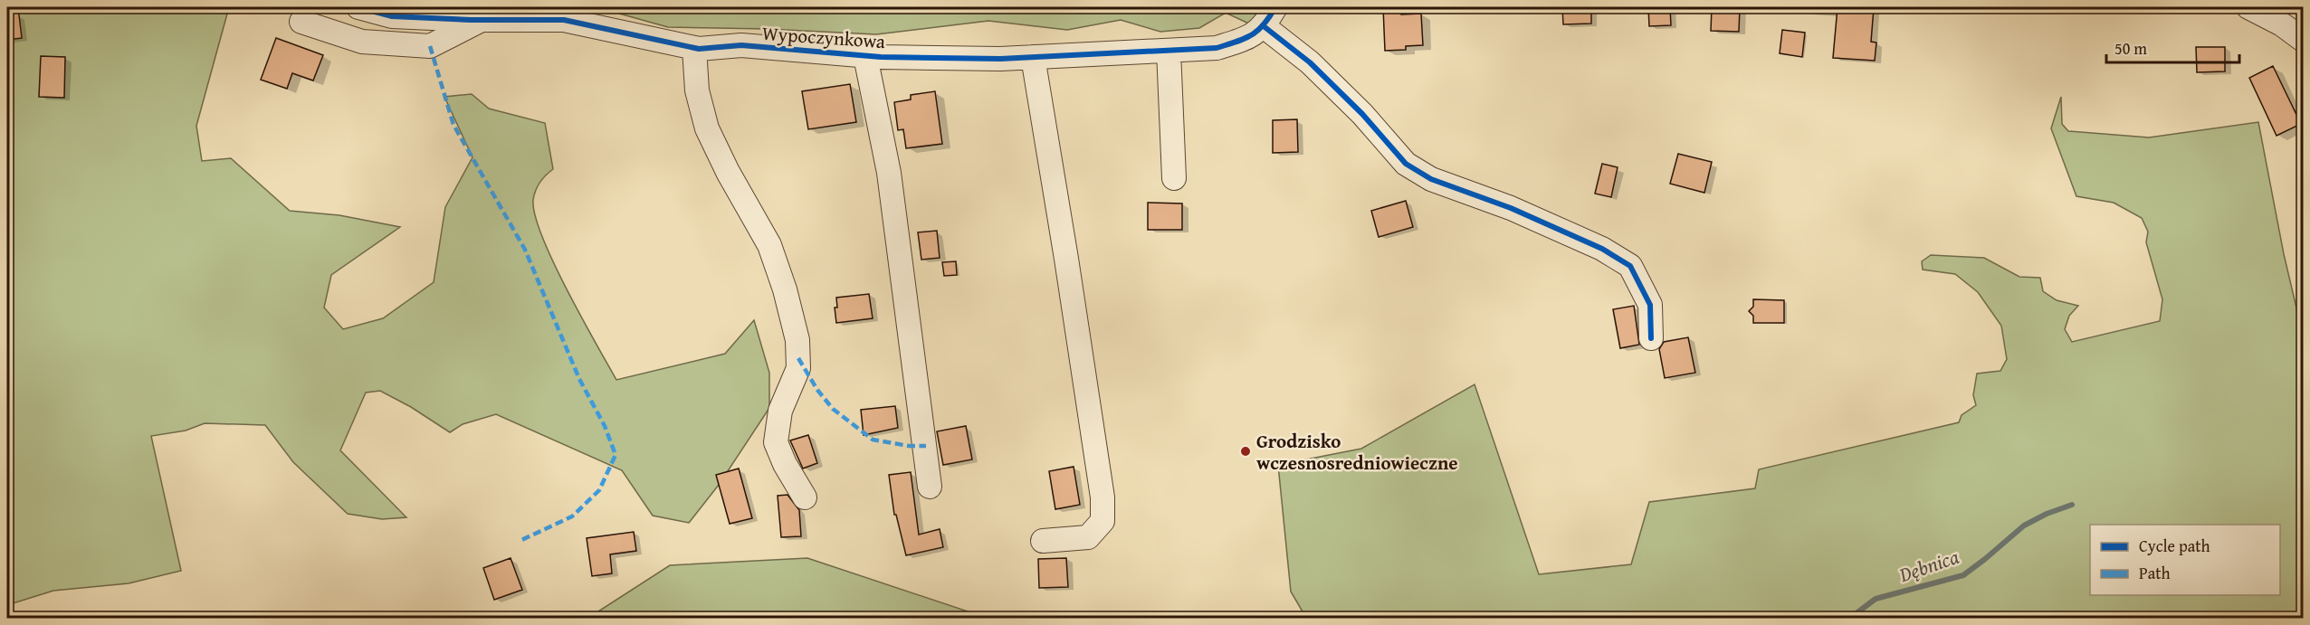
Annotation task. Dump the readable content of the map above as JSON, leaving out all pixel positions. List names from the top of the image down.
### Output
{
  "streets": {
    "street": ["Wypoczynkowa"]
  },
  "water": ["Dębnica"],
  "places": ["Grodzisko wczesnosredniowieczne"],
  "legend": ["Cycle path", "Path"],
  "scale_bar": "50 m"
}
